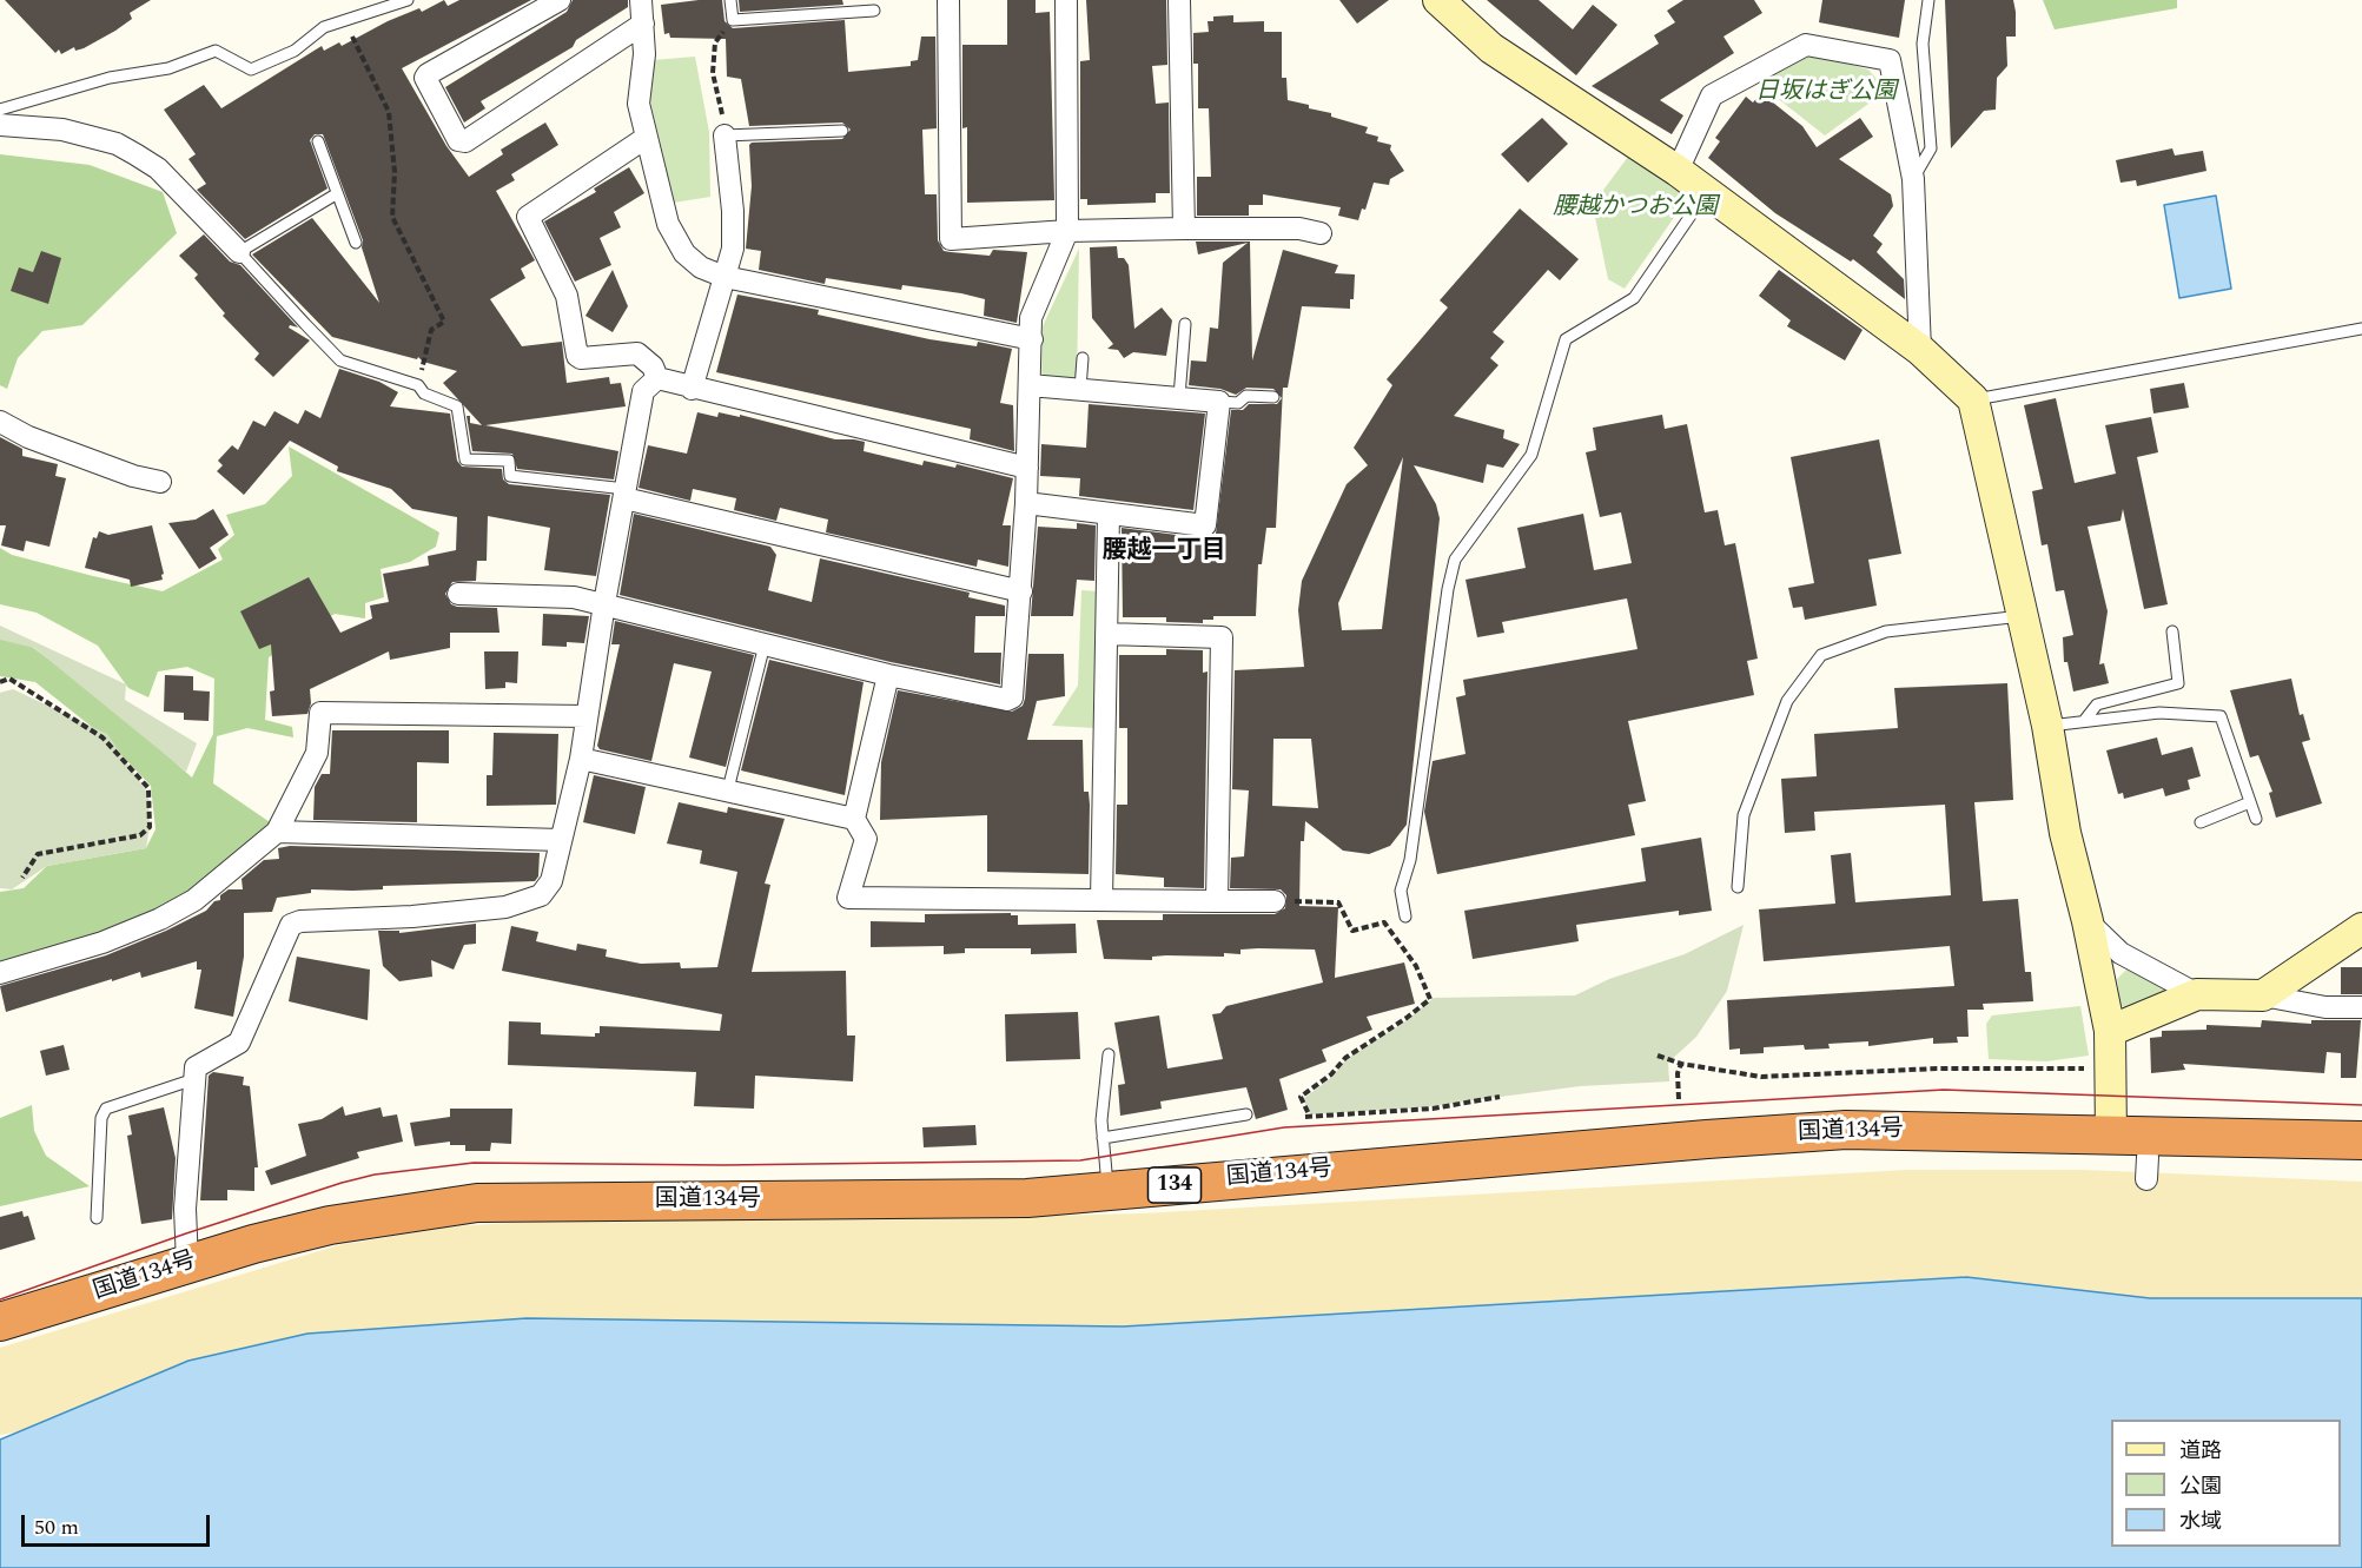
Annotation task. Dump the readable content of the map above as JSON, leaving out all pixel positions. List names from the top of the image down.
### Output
{
  "streets": {
    "highway": ["国道134号", "134"]
  },
  "districts": ["腰越一丁目"],
  "parks": ["日坂はぎ公園", "腰越かつお公園"],
  "legend": ["道路", "公園", "水域"],
  "scale_bar": "50 m"
}
